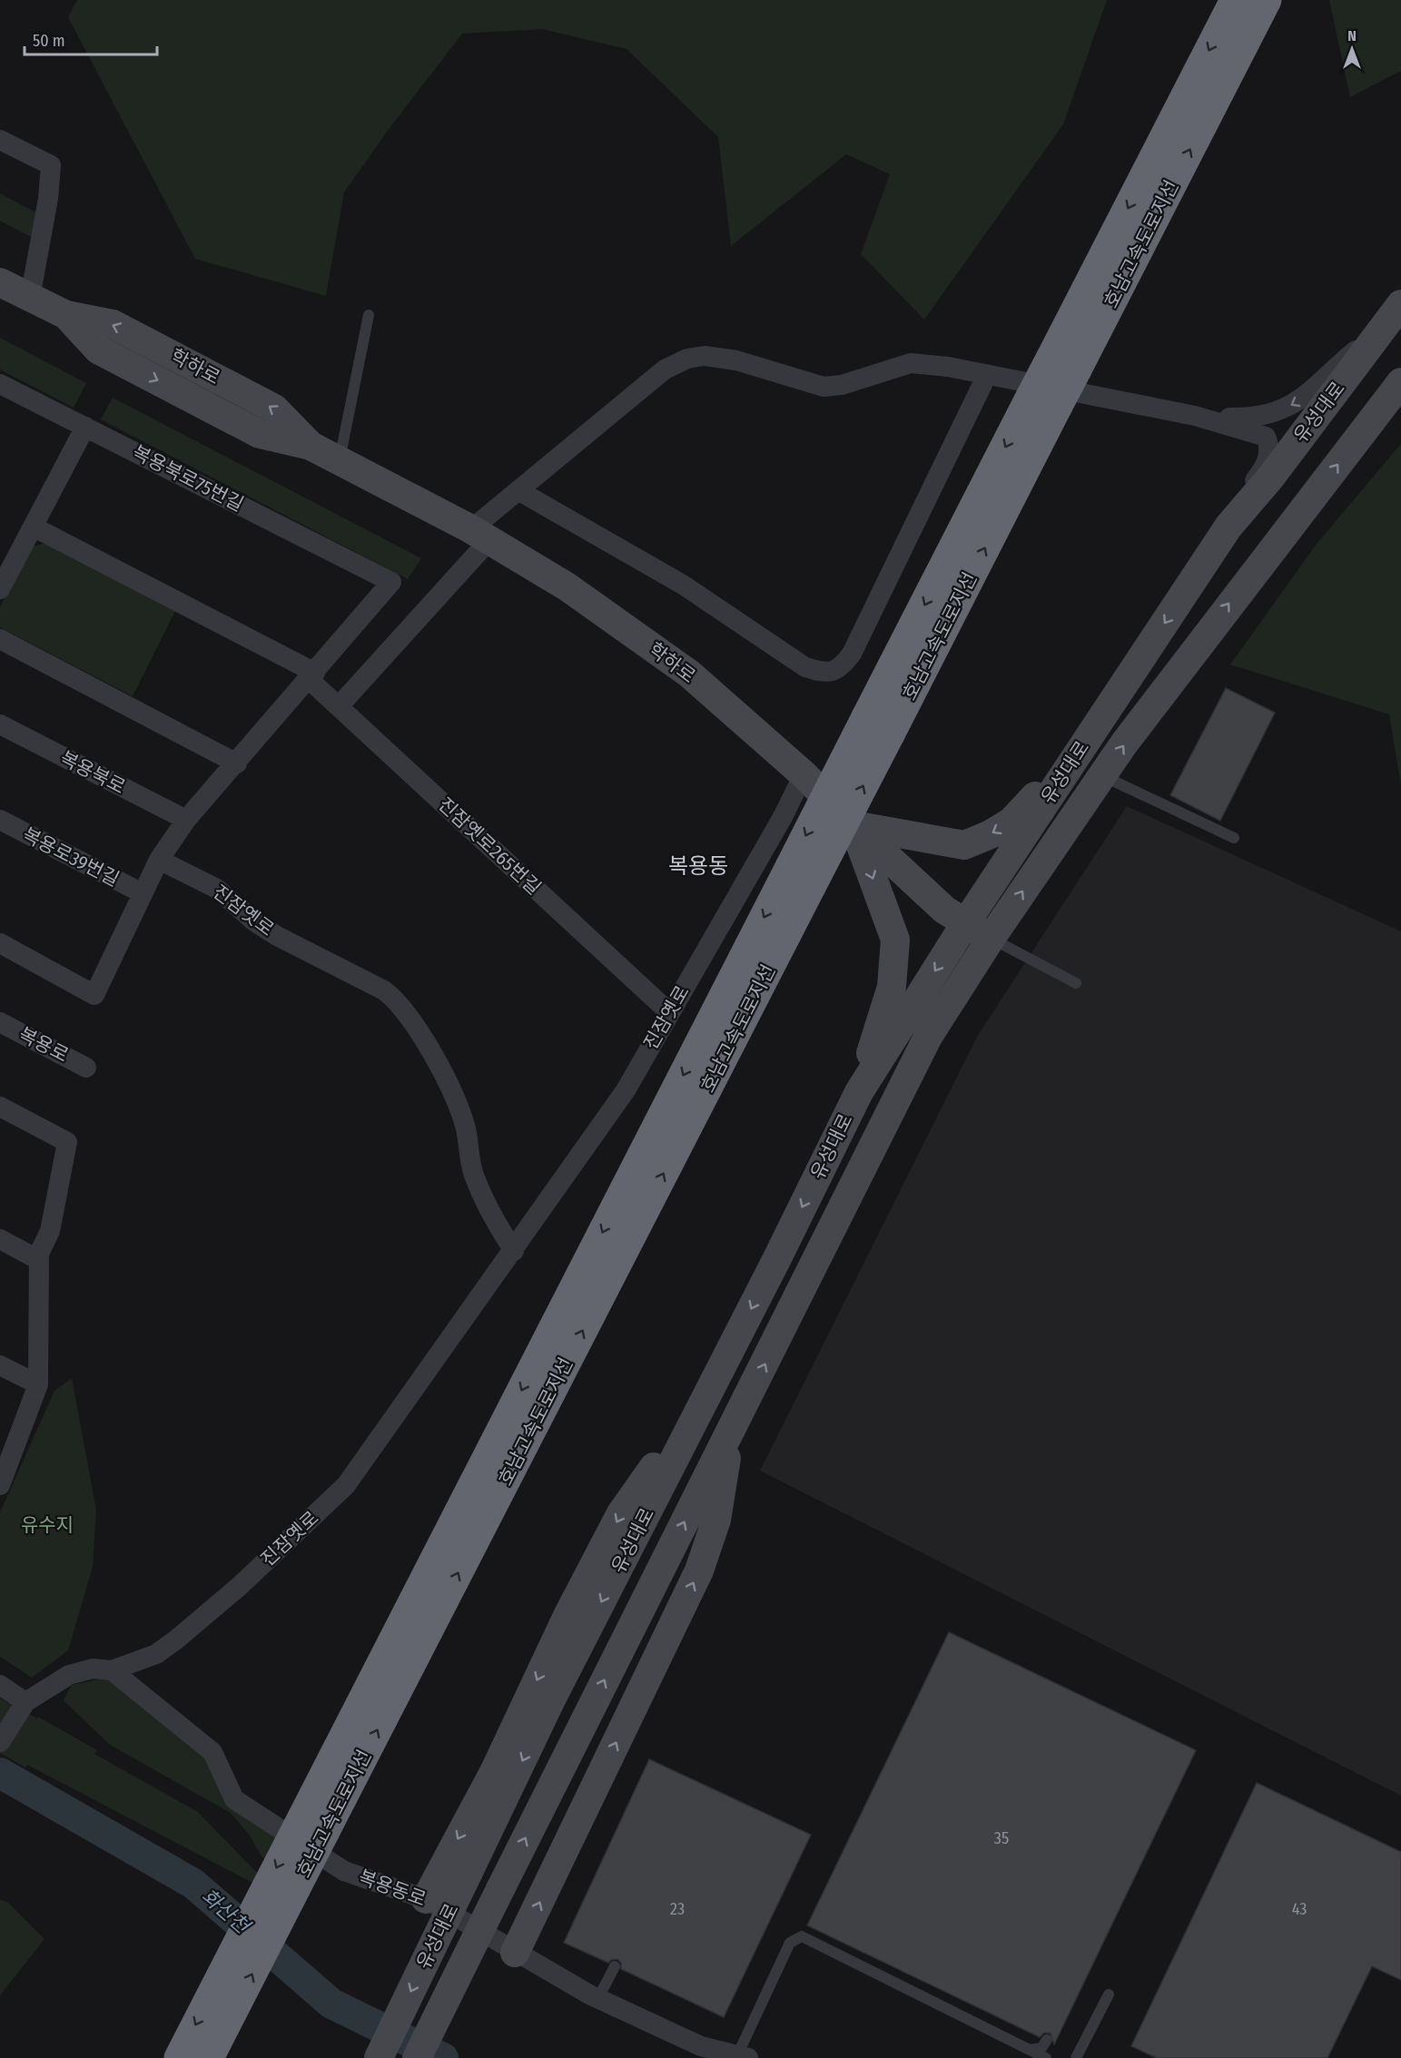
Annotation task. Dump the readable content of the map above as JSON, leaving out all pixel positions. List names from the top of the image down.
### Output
{
  "streets": {
    "highway": ["호남고속도로지선"],
    "street": [
      "학하로",
      "유성대로",
      "복용북로75번길",
      "복용북로",
      "진잠옛로265번길",
      "복용로39번길",
      "진잠옛로",
      "복용로",
      "복용동로"
    ]
  },
  "crossings": [
    ["학하로", "유성대로"],
    ["학하로", "진잠옛로"],
    ["복용북로75번길", "진잠옛로265번길"],
    ["진잠옛로265번길", "진잠옛로"],
    ["진잠옛로", "복용동로"]
  ],
  "districts": ["복용동"],
  "water": ["화산천"],
  "parks": ["유수지"],
  "house_numbers": ["35", "23", "43"],
  "scale_bar": "50 m",
  "north": "top"
}
